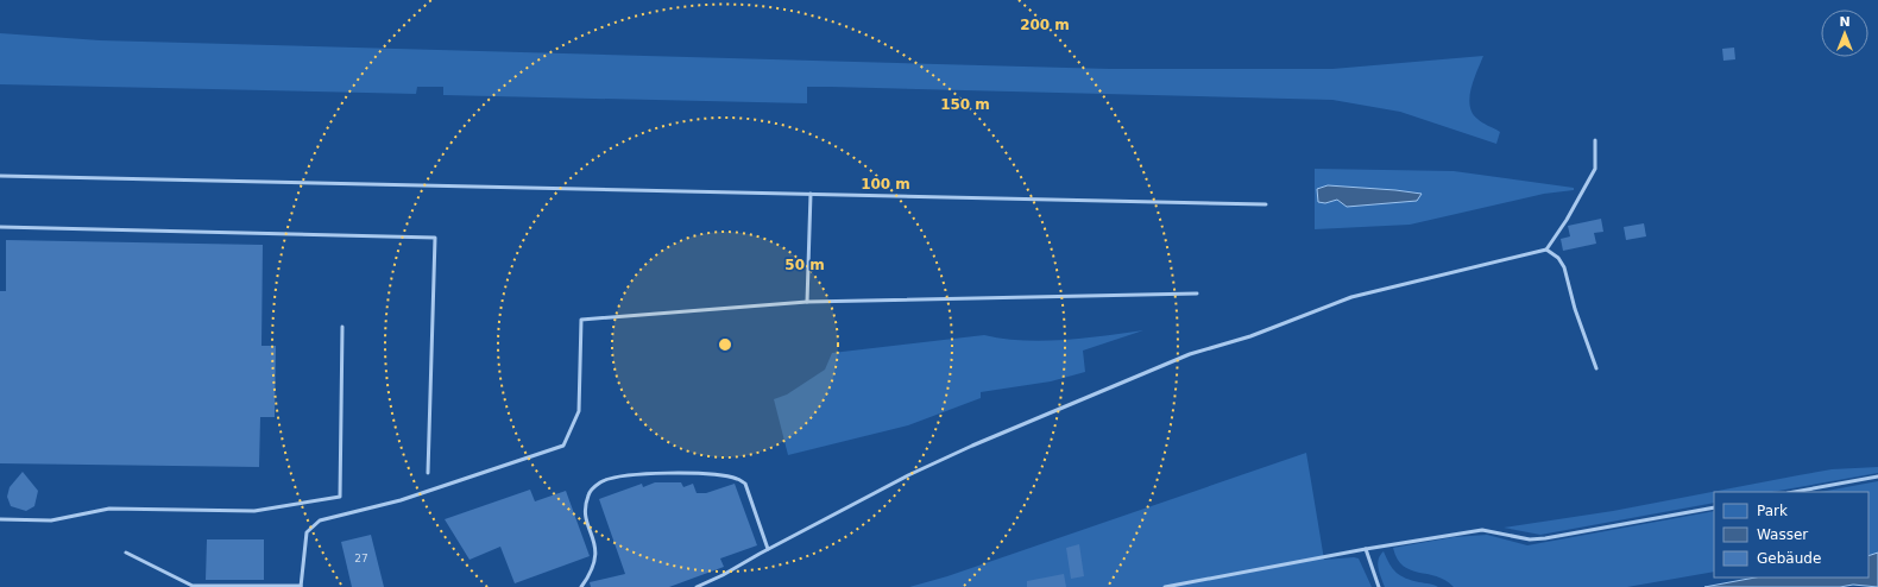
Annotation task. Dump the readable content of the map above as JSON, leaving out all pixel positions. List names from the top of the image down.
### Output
{
  "house_numbers": ["27"],
  "legend": ["Park", "Wasser", "Gebäude"],
  "north": "top",
  "rings": [
    "200 m",
    "150 m",
    "100 m",
    "50 m"
  ]
}
